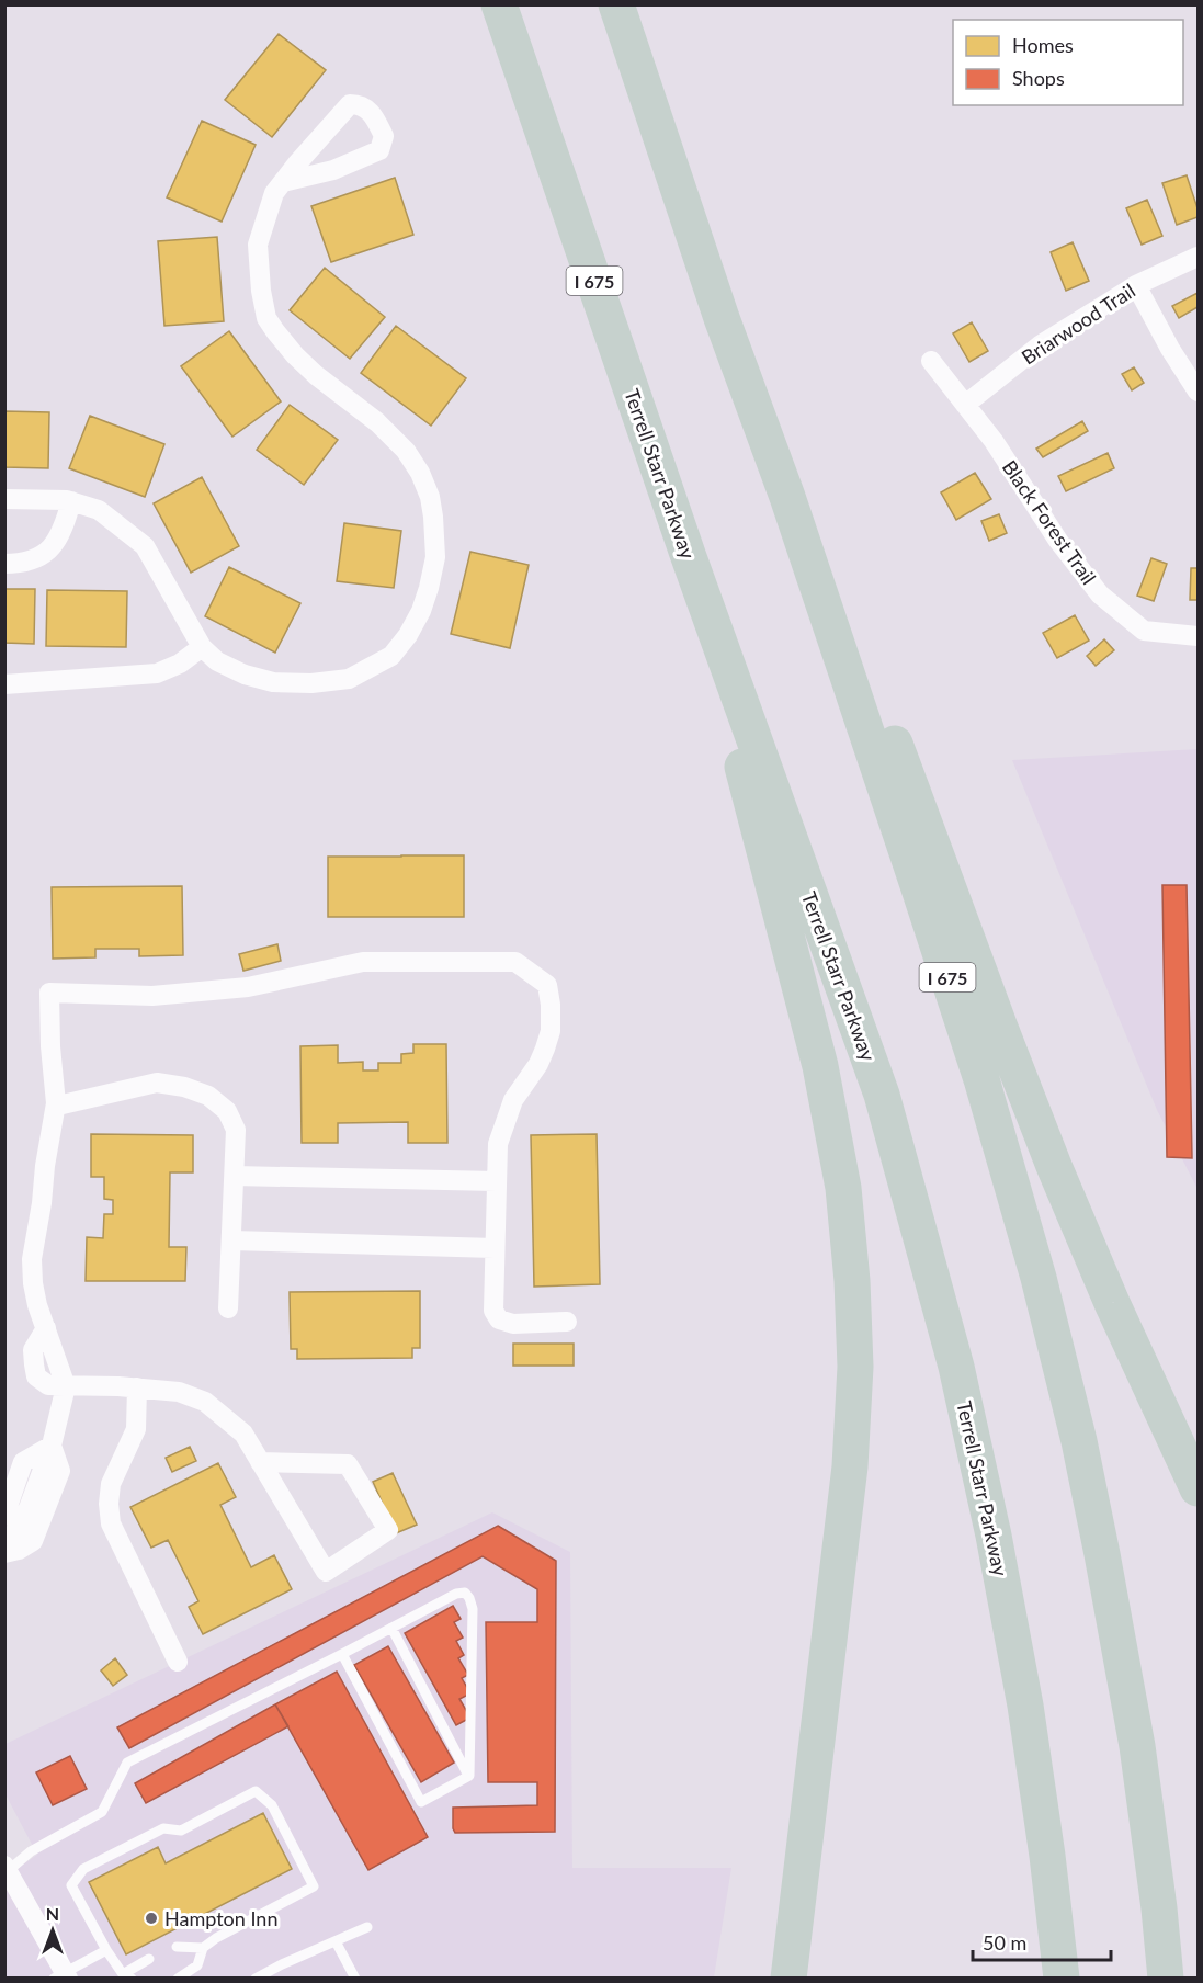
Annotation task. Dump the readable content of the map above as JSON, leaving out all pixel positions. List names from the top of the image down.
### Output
{
  "streets": {
    "highway": ["I 675", "Terrell Starr Parkway"],
    "street": ["Briarwood Trail", "Black Forest Trail"]
  },
  "crossings": [
    ["Briarwood Trail", "Black Forest Trail"]
  ],
  "places": ["Hampton Inn"],
  "legend": ["Homes", "Shops"],
  "scale_bar": "50 m",
  "north": "top"
}
